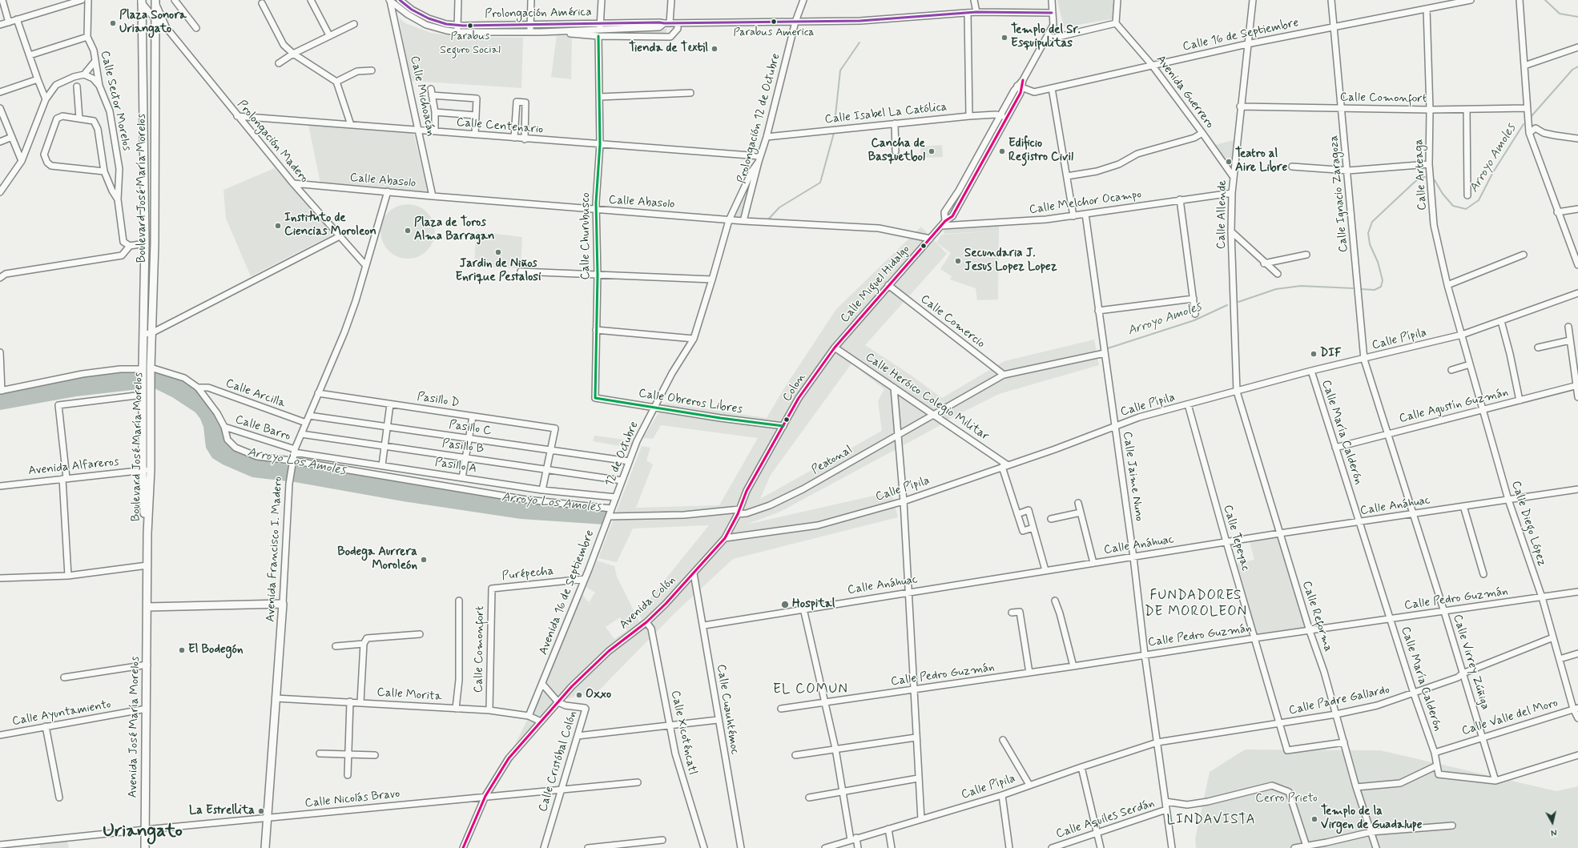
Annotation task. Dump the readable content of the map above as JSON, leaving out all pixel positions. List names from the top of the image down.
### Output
{
  "streets": {
    "main road": ["Boulevard José María Morelos", "Avenida Francisco I. Madero", "Avenida José María Morelos"],
    "street": [
      "Prolongación América",
      "Calle 16 de Septiembre",
      "Avenida Guerrero",
      "Calle Michoacán",
      "Calle Comonfort",
      "Calle Sector Morelos",
      "Calle Isabel La Católica",
      "Prolongación 12 de Octubre",
      "Calle Centenario",
      "Prolongación Madero",
      "Calle Arteaga",
      "Calle Abasolo",
      "Calle Ignacio Zaragoza",
      "Calle Melchor Ocampo",
      "Calle Allende",
      "Calle Churubusco",
      "Calle Miguel Hidalgo",
      "Calle Comercio",
      "Calle Pípila",
      "Colon",
      "Calle Arcilla",
      "Calle Heróico Colegio Militar",
      "Pasillo D",
      "Calle Obreros Libres",
      "Calle Agustín Guzmán",
      "Calle Barro",
      "Pasillo C",
      "Calle María Calderón",
      "Pasillo B",
      "12 de Octubre",
      "Peatonal",
      "Pasillo A",
      "Avenida Alfareros",
      "Calle Jaime Nuno",
      "Calle Anáhuac",
      "Calle Diego López",
      "Calle Tepeyac",
      "Purépecha",
      "Avenida 16 de Septiembre",
      "Calle Pedro Guzmán",
      "Avenida Colón",
      "Calle Reforma",
      "Calle Virrey Zúñiga",
      "Calle Morita",
      "Calle Padre Gallardo",
      "Calle Cuauhtémoc",
      "Calle Ayuntamiento",
      "Calle Valle del Moro",
      "Calle Xicoténcatl",
      "Calle Cristóbal Colón",
      "Calle Nicolás Bravo",
      "Calle Aquiles Serdán"
    ]
  },
  "crossings": [
    ["Prolongación América", "Calle Michoacán"],
    ["Prolongación América", "Prolongación 12 de Octubre"],
    ["Calle 16 de Septiembre", "Avenida Guerrero"],
    ["Calle 16 de Septiembre", "Calle Arteaga"],
    ["Calle 16 de Septiembre", "Calle Ignacio Zaragoza"],
    ["Calle 16 de Septiembre", "Calle Allende"],
    ["Calle 16 de Septiembre", "Calle Miguel Hidalgo"],
    ["Avenida Guerrero", "Calle Allende"],
    ["Calle Michoacán", "Calle Centenario"],
    ["Calle Michoacán", "Calle Abasolo"],
    ["Calle Comonfort", "Calle Arteaga"],
    ["Calle Comonfort", "Calle Ignacio Zaragoza"],
    ["Calle Comonfort", "Calle Allende"],
    ["Calle Comonfort", "Purépecha"],
    ["Calle Comonfort", "Calle Morita"],
    ["Calle Isabel La Católica", "Prolongación 12 de Octubre"],
    ["Calle Isabel La Católica", "Calle Miguel Hidalgo"],
    ["Prolongación 12 de Octubre", "Calle Centenario"],
    ["Prolongación 12 de Octubre", "Calle Abasolo"],
    ["Calle Centenario", "Prolongación Madero"],
    ["Calle Centenario", "Calle Churubusco"],
    ["Prolongación Madero", "Calle Abasolo"],
    ["Prolongación Madero", "Boulevard José María Morelos"],
    ["Prolongación Madero", "Avenida Francisco I. Madero"],
    ["Calle Arteaga", "Calle Pípila"],
    ["Calle Arteaga", "Calle Diego López"],
    ["Calle Abasolo", "Calle Churubusco"],
    ["Calle Abasolo", "Calle Miguel Hidalgo"],
    ["Calle Abasolo", "Avenida Francisco I. Madero"],
    ["Boulevard José María Morelos", "Avenida Alfareros"],
    ["Boulevard José María Morelos", "Avenida José María Morelos"],
    ["Calle Ignacio Zaragoza", "Calle Pípila"],
    ["Calle Ignacio Zaragoza", "Calle Agustín Guzmán"],
    ["Calle Ignacio Zaragoza", "Calle Virrey Zúñiga"],
    ["Calle Melchor Ocampo", "Calle Allende"],
    ["Calle Melchor Ocampo", "Calle Miguel Hidalgo"],
    ["Calle Melchor Ocampo", "Calle Jaime Nuno"],
    ["Calle Allende", "Calle Pípila"],
    ["Calle Allende", "Calle Reforma"],
    ["Calle Churubusco", "Calle Obreros Libres"],
    ["Calle Miguel Hidalgo", "Calle Comercio"],
    ["Calle Miguel Hidalgo", "Colon"],
    ["Calle Miguel Hidalgo", "Calle Heróico Colegio Militar"],
    ["Calle Comercio", "Peatonal"],
    ["Calle Pípila", "Calle Heróico Colegio Militar"],
    ["Calle Pípila", "Calle María Calderón"],
    ["Calle Pípila", "Calle Jaime Nuno"],
    ["Calle Pípila", "Calle Diego López"],
    ["Calle Pípila", "Calle Tepeyac"],
    ["Calle Pípila", "Avenida Colón"],
    ["Calle Pípila", "Calle Reforma"],
    ["Calle Pípila", "Calle Padre Gallardo"],
    ["Colon", "Calle Heróico Colegio Militar"],
    ["Colon", "Calle Obreros Libres"],
    ["Colon", "Peatonal"],
    ["Colon", "Avenida Colón"],
    ["Calle Arcilla", "Avenida Francisco I. Madero"],
    ["Calle Heróico Colegio Militar", "Peatonal"],
    ["Pasillo D", "Pasillo C"],
    ["Pasillo D", "Avenida Francisco I. Madero"],
    ["Calle Obreros Libres", "12 de Octubre"],
    ["Calle Agustín Guzmán", "Calle María Calderón"],
    ["Calle Agustín Guzmán", "Calle Diego López"],
    ["Calle Agustín Guzmán", "Calle Virrey Zúñiga"],
    ["Calle Barro", "Pasillo A"],
    ["Calle Barro", "Avenida Francisco I. Madero"],
    ["Pasillo C", "12 de Octubre"],
    ["Pasillo C", "Avenida Francisco I. Madero"],
    ["Calle María Calderón", "Calle Anáhuac"],
    ["Calle María Calderón", "Calle Pedro Guzmán"],
    ["Calle María Calderón", "Calle Virrey Zúñiga"],
    ["Calle María Calderón", "Calle Padre Gallardo"],
    ["Calle María Calderón", "Calle Valle del Moro"],
    ["Pasillo B", "12 de Octubre"],
    ["Pasillo B", "Avenida Francisco I. Madero"],
    ["12 de Octubre", "Pasillo A"],
    ["12 de Octubre", "Avenida 16 de Septiembre"],
    ["Peatonal", "Calle Jaime Nuno"],
    ["Peatonal", "Avenida 16 de Septiembre"],
    ["Peatonal", "Avenida Colón"],
    ["Pasillo A", "Avenida Francisco I. Madero"],
    ["Calle Jaime Nuno", "Calle Anáhuac"],
    ["Calle Jaime Nuno", "Calle Pedro Guzmán"],
    ["Calle Jaime Nuno", "Calle Padre Gallardo"],
    ["Calle Jaime Nuno", "Calle Aquiles Serdán"],
    ["Calle Anáhuac", "Calle Diego López"],
    ["Calle Anáhuac", "Calle Tepeyac"],
    ["Calle Anáhuac", "Calle Reforma"],
    ["Calle Anáhuac", "Calle Virrey Zúñiga"],
    ["Calle Anáhuac", "Calle Cuauhtémoc"],
    ["Calle Diego López", "Calle Pedro Guzmán"],
    ["Calle Diego López", "Calle Padre Gallardo"],
    ["Calle Diego López", "Calle Valle del Moro"],
    ["Calle Tepeyac", "Calle Pedro Guzmán"],
    ["Calle Tepeyac", "Calle Reforma"],
    ["Calle Tepeyac", "Calle Padre Gallardo"],
    ["Avenida Francisco I. Madero", "Calle Morita"],
    ["Avenida Francisco I. Madero", "Calle Nicolás Bravo"],
    ["Purépecha", "Avenida 16 de Septiembre"],
    ["Avenida 16 de Septiembre", "Calle Morita"],
    ["Calle Pedro Guzmán", "Calle Reforma"],
    ["Calle Pedro Guzmán", "Calle Virrey Zúñiga"],
    ["Avenida Colón", "Calle Cuauhtémoc"],
    ["Avenida Colón", "Calle Xicoténcatl"],
    ["Avenida Colón", "Calle Cristóbal Colón"],
    ["Calle Reforma", "Calle Padre Gallardo"],
    ["Calle Virrey Zúñiga", "Calle Padre Gallardo"],
    ["Calle Virrey Zúñiga", "Calle Valle del Moro"],
    ["Calle Ayuntamiento", "Avenida José María Morelos"],
    ["Avenida José María Morelos", "Calle Nicolás Bravo"],
    ["Calle Cristóbal Colón", "Calle Nicolás Bravo"]
  ],
  "districts": [
    "FUNDADORES DE MOROLEON",
    "EL COMUN",
    "LINDAVISTA",
    "Uriangato"
  ],
  "water": ["Arroyo Amoles", "Arroyo Los Amoles"],
  "parks": ["Cerro Prieto"],
  "places": [
    "Parabus America",
    "Plaza Sonora Uriangato",
    "Parabus Seguro Social",
    "Templo del Sr. Esquipulitas",
    "Tienda de Textil",
    "Cancha de Basquetbol",
    "Edificio Registro Civil",
    "Teatro al Aire Libre",
    "Instituto de Ciencias Moroleon",
    "Plaza de Toros Alma Barragan",
    "Jardin de Niños Enrique Pestalosi",
    "Secundaria J. Jesus Lopez Lopez",
    "DIF",
    "Bodega Aurrera Moroleón",
    "Hospital",
    "El Bodegón",
    "Oxxo",
    "La Estrellita",
    "Templo de la Virgen de Guadalupe"
  ],
  "north": "bottom"
}
